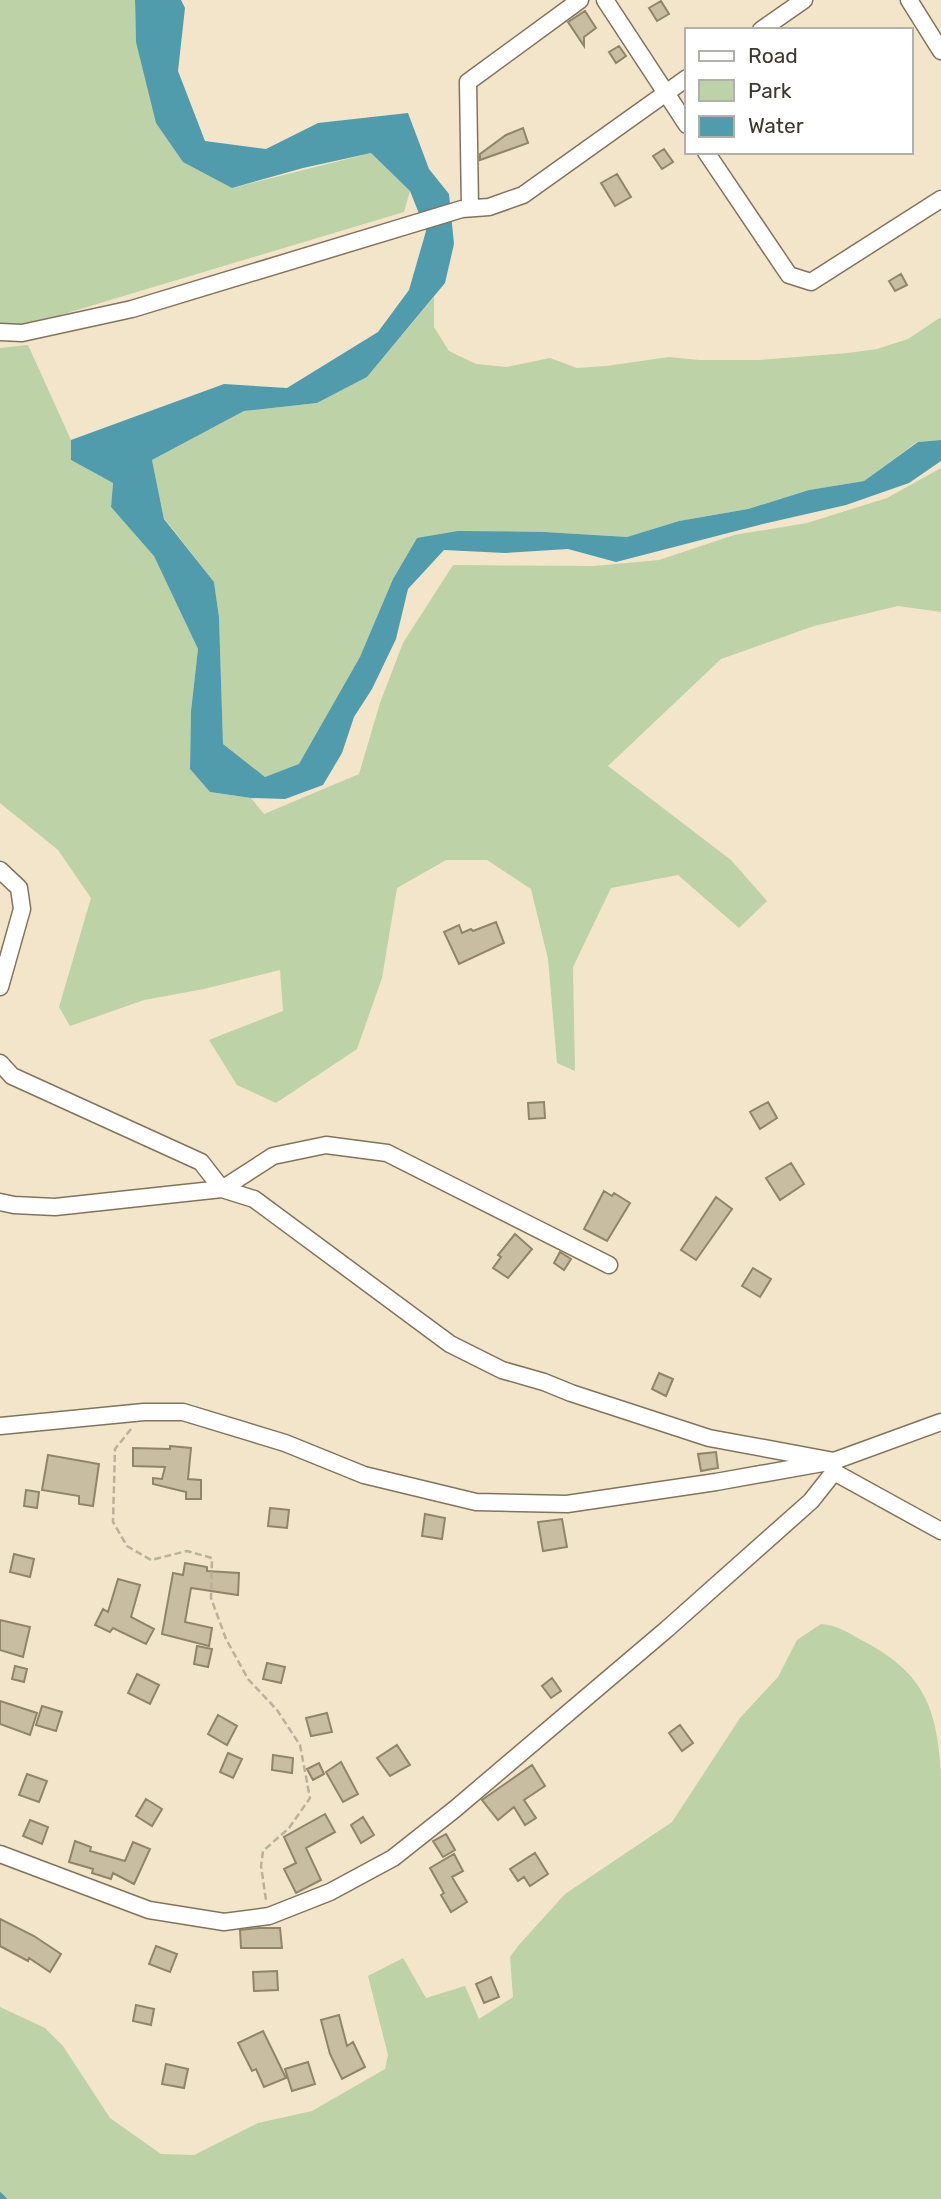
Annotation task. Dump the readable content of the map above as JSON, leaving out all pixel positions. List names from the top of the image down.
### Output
{
  "legend": ["Road", "Park", "Water"]
}
